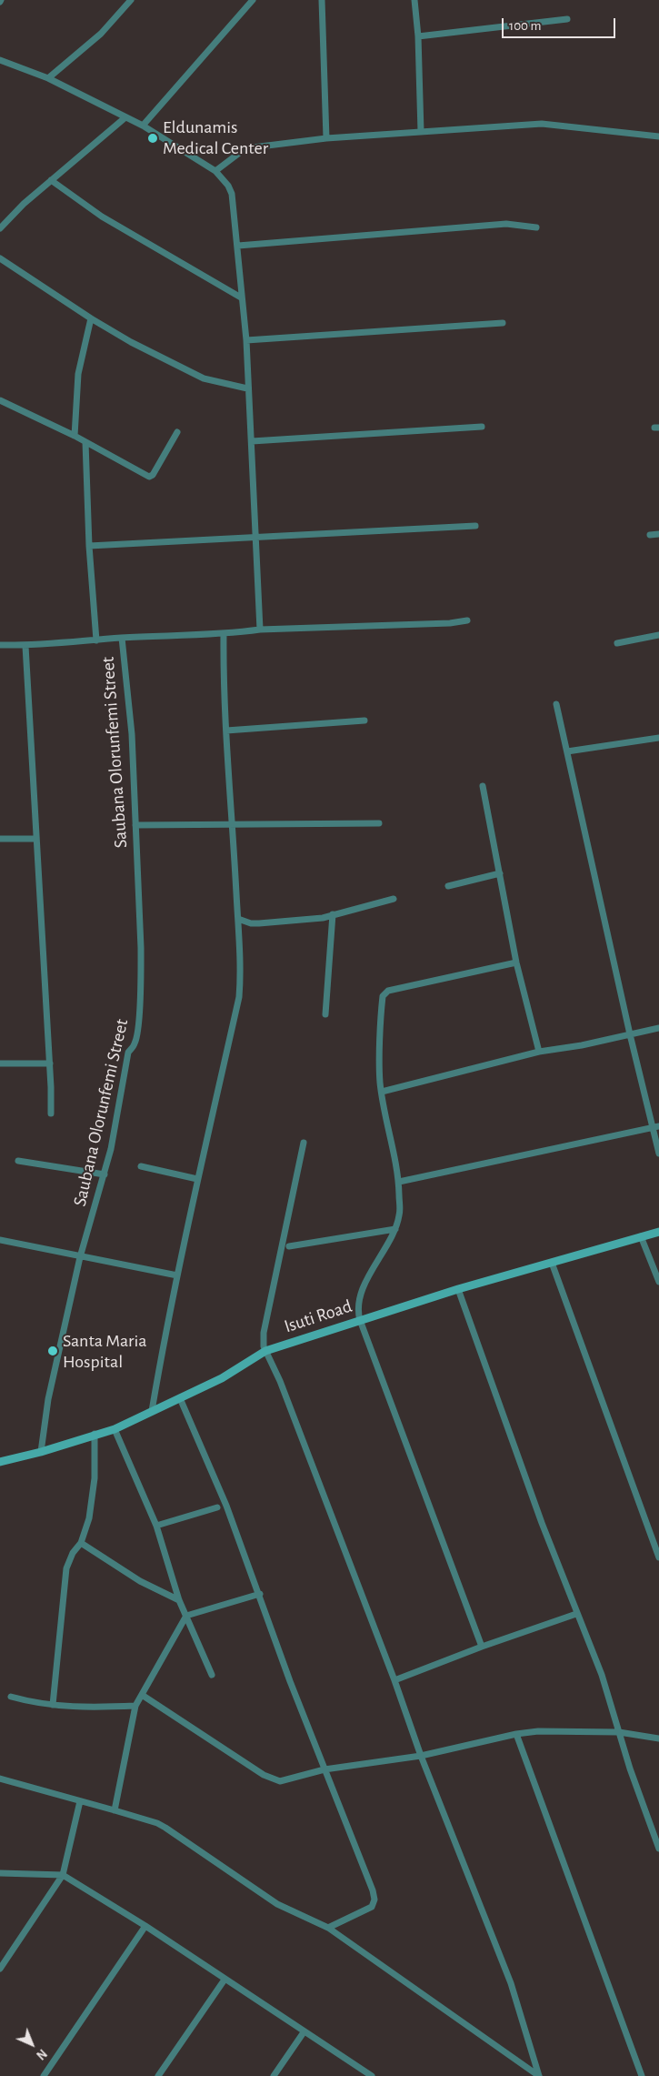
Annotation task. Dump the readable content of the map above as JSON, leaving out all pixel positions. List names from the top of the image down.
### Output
{
  "streets": {
    "street": ["Saubana Olorunfemi Street", "Isuti Road"]
  },
  "crossings": [
    ["Saubana Olorunfemi Street", "Isuti Road"]
  ],
  "places": ["Eldunamis Medical Center", "Santa Maria Hospital"],
  "scale_bar": "100 m",
  "north": "bottom right"
}
